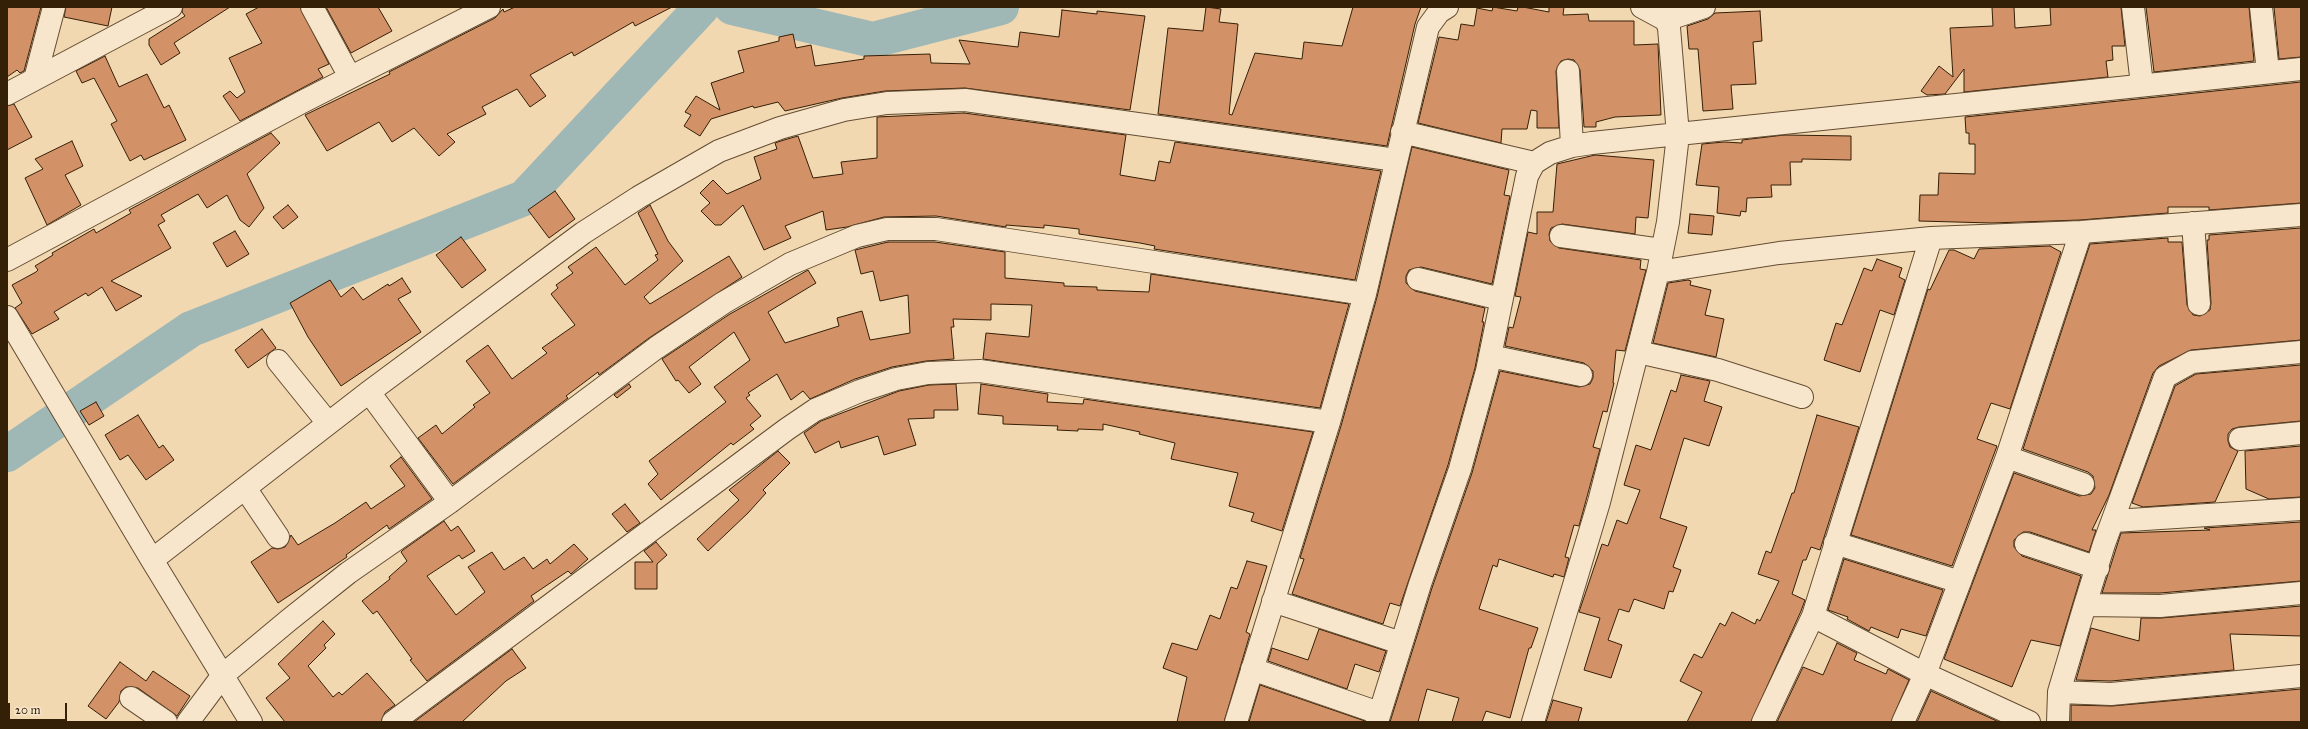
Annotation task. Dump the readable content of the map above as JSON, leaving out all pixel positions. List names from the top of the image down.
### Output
{
  "scale_bar": "20 m"
}
